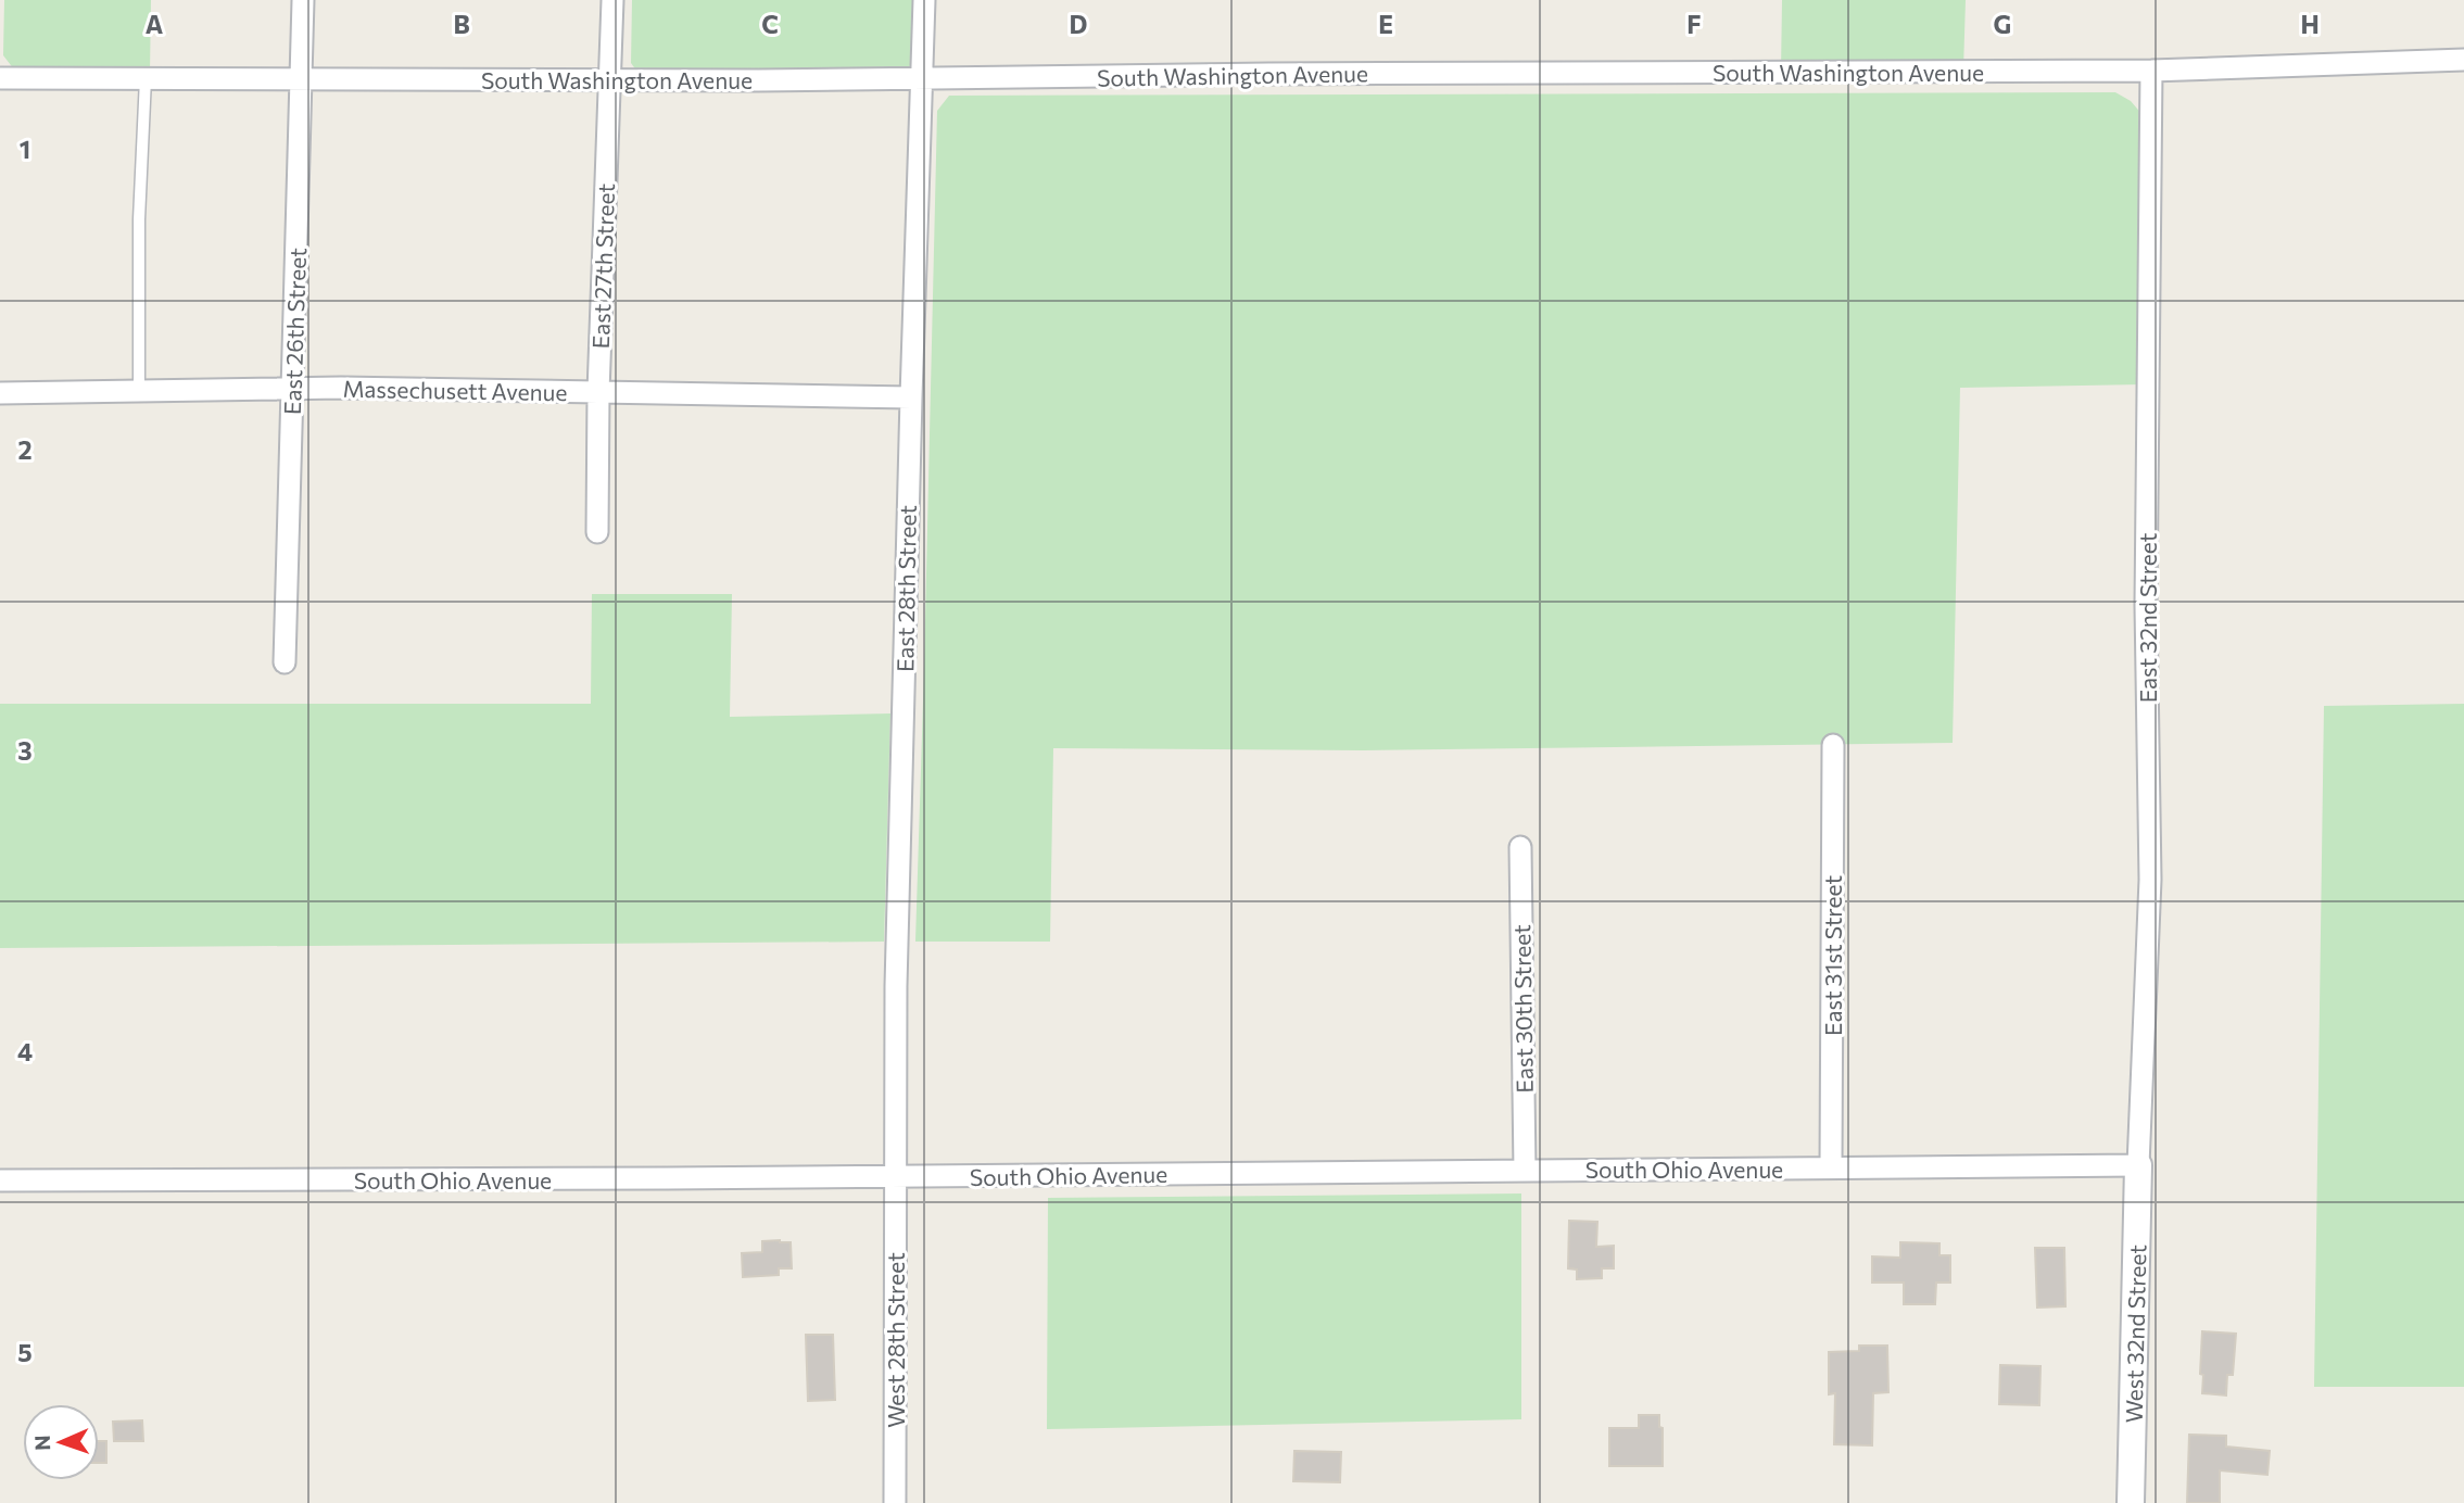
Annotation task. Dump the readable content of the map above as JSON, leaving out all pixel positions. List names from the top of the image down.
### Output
{
  "streets": {
    "street": [
      "South Washington Avenue",
      "East 27th Street",
      "East 26th Street",
      "Massechusett Avenue",
      "East 28th Street",
      "East 32nd Street",
      "East 31st Street",
      "East 30th Street",
      "South Ohio Avenue",
      "West 32nd Street",
      "West 28th Street"
    ]
  },
  "crossings": [
    ["South Washington Avenue", "East 27th Street"],
    ["South Washington Avenue", "East 26th Street"],
    ["South Washington Avenue", "East 28th Street"],
    ["South Washington Avenue", "East 32nd Street"],
    ["East 27th Street", "Massechusett Avenue"],
    ["East 26th Street", "Massechusett Avenue"],
    ["Massechusett Avenue", "East 28th Street"],
    ["East 28th Street", "South Ohio Avenue"],
    ["East 28th Street", "West 28th Street"],
    ["East 32nd Street", "South Ohio Avenue"],
    ["East 32nd Street", "West 32nd Street"],
    ["East 31st Street", "South Ohio Avenue"],
    ["East 30th Street", "South Ohio Avenue"],
    ["South Ohio Avenue", "West 32nd Street"],
    ["South Ohio Avenue", "West 28th Street"]
  ],
  "north": "left",
  "grid": {
    "columns": [
      "A",
      "B",
      "C",
      "D",
      "E",
      "F",
      "G",
      "H"
    ],
    "rows": [
      "1",
      "2",
      "3",
      "4",
      "5"
    ]
  }
}
